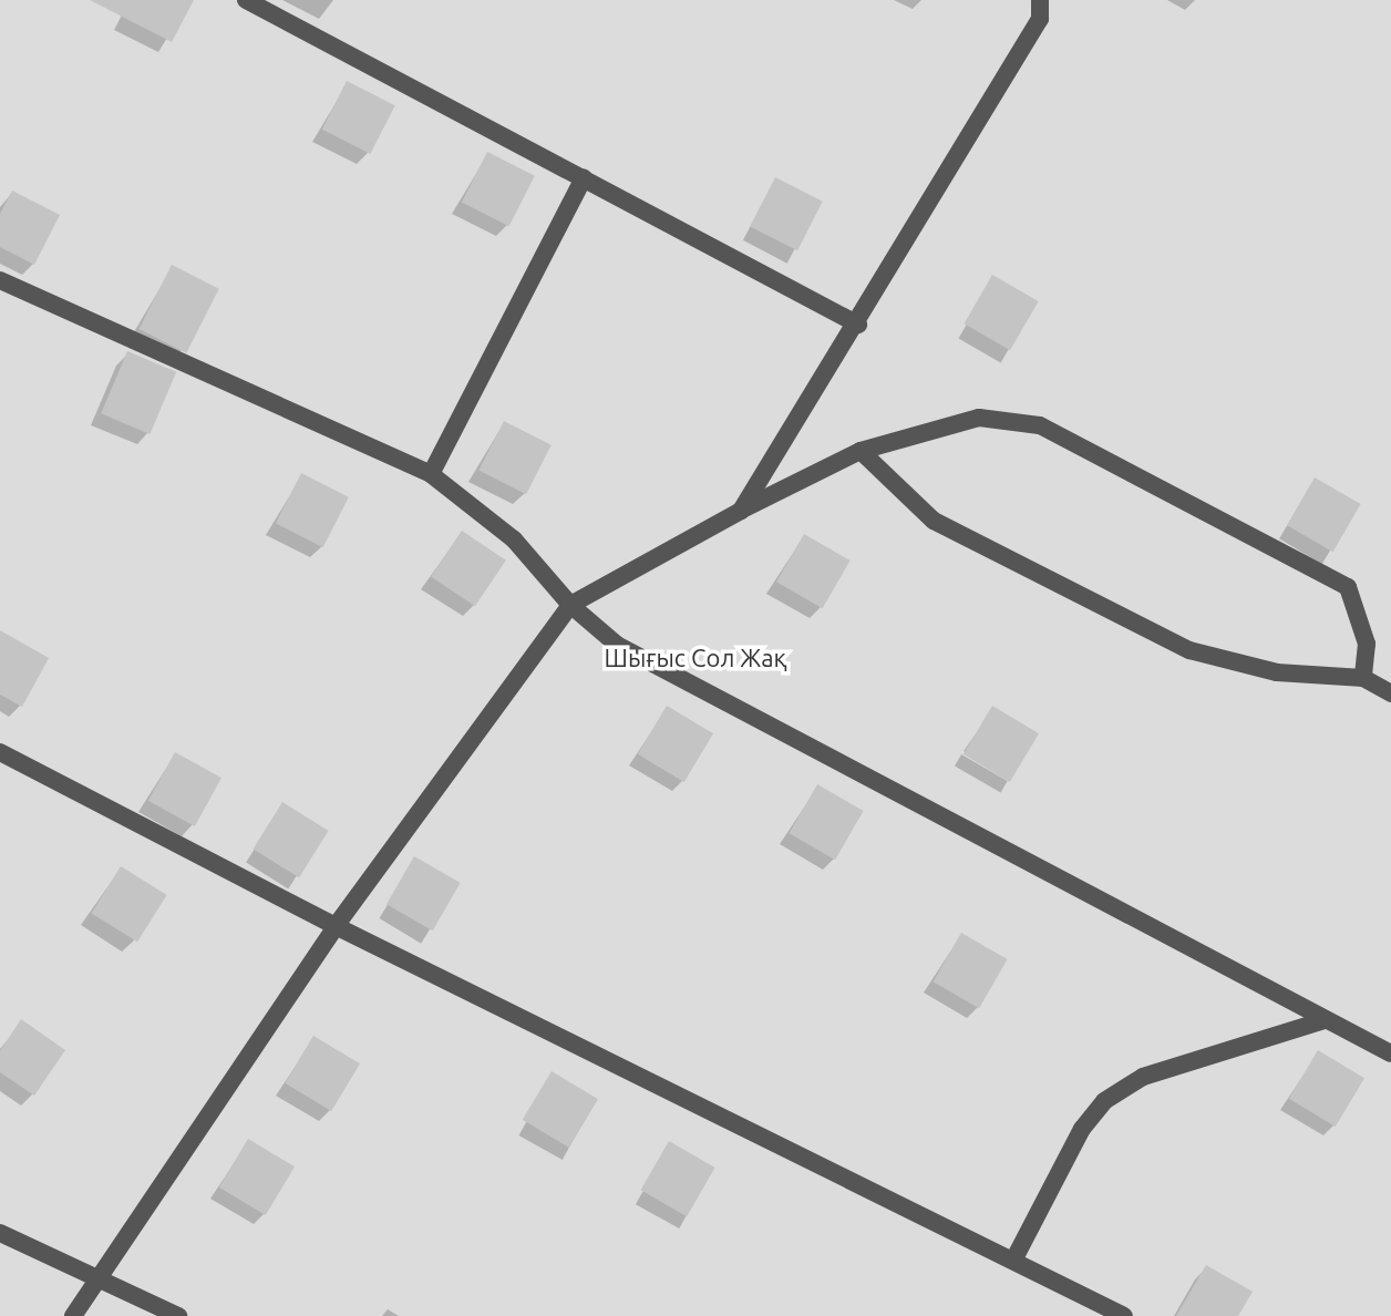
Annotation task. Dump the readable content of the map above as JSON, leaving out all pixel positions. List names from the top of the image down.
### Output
{
  "parks": ["Шығыс Сол Жақ"]
}
